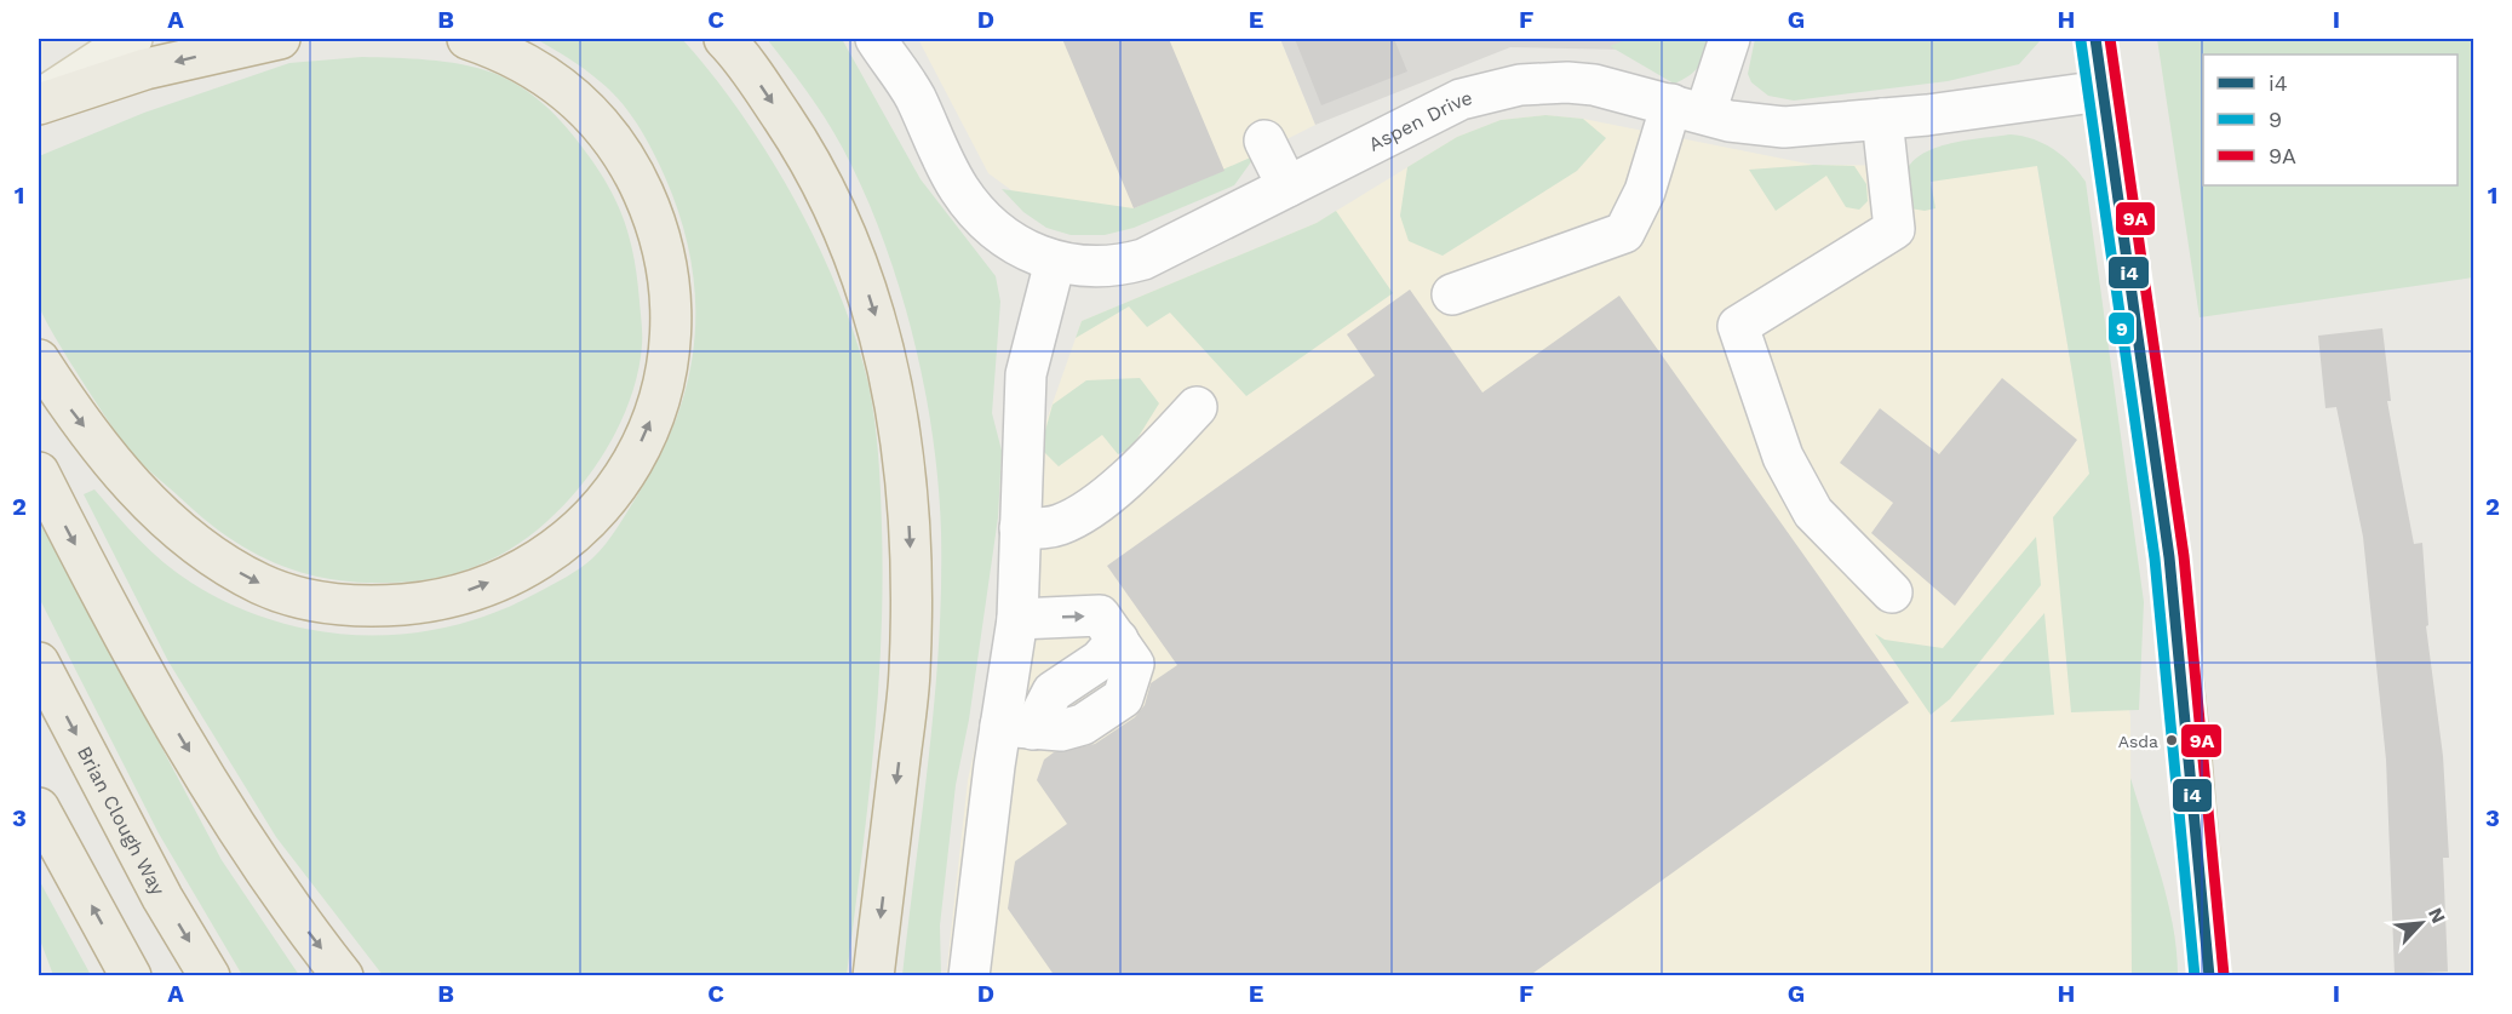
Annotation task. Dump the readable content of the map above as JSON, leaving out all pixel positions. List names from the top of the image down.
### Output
{
  "streets": {
    "highway": ["Brian Clough Way"],
    "street": ["Aspen Drive"]
  },
  "places": ["Asda"],
  "lines": ["transit line i4", "transit line 9A", "transit line 9"],
  "legend": ["i4", "9", "9A"],
  "north": "top right",
  "grid": {
    "columns": [
      "A",
      "B",
      "C",
      "D",
      "E",
      "F",
      "G",
      "H",
      "I"
    ],
    "rows": ["1", "2", "3"]
  }
}
